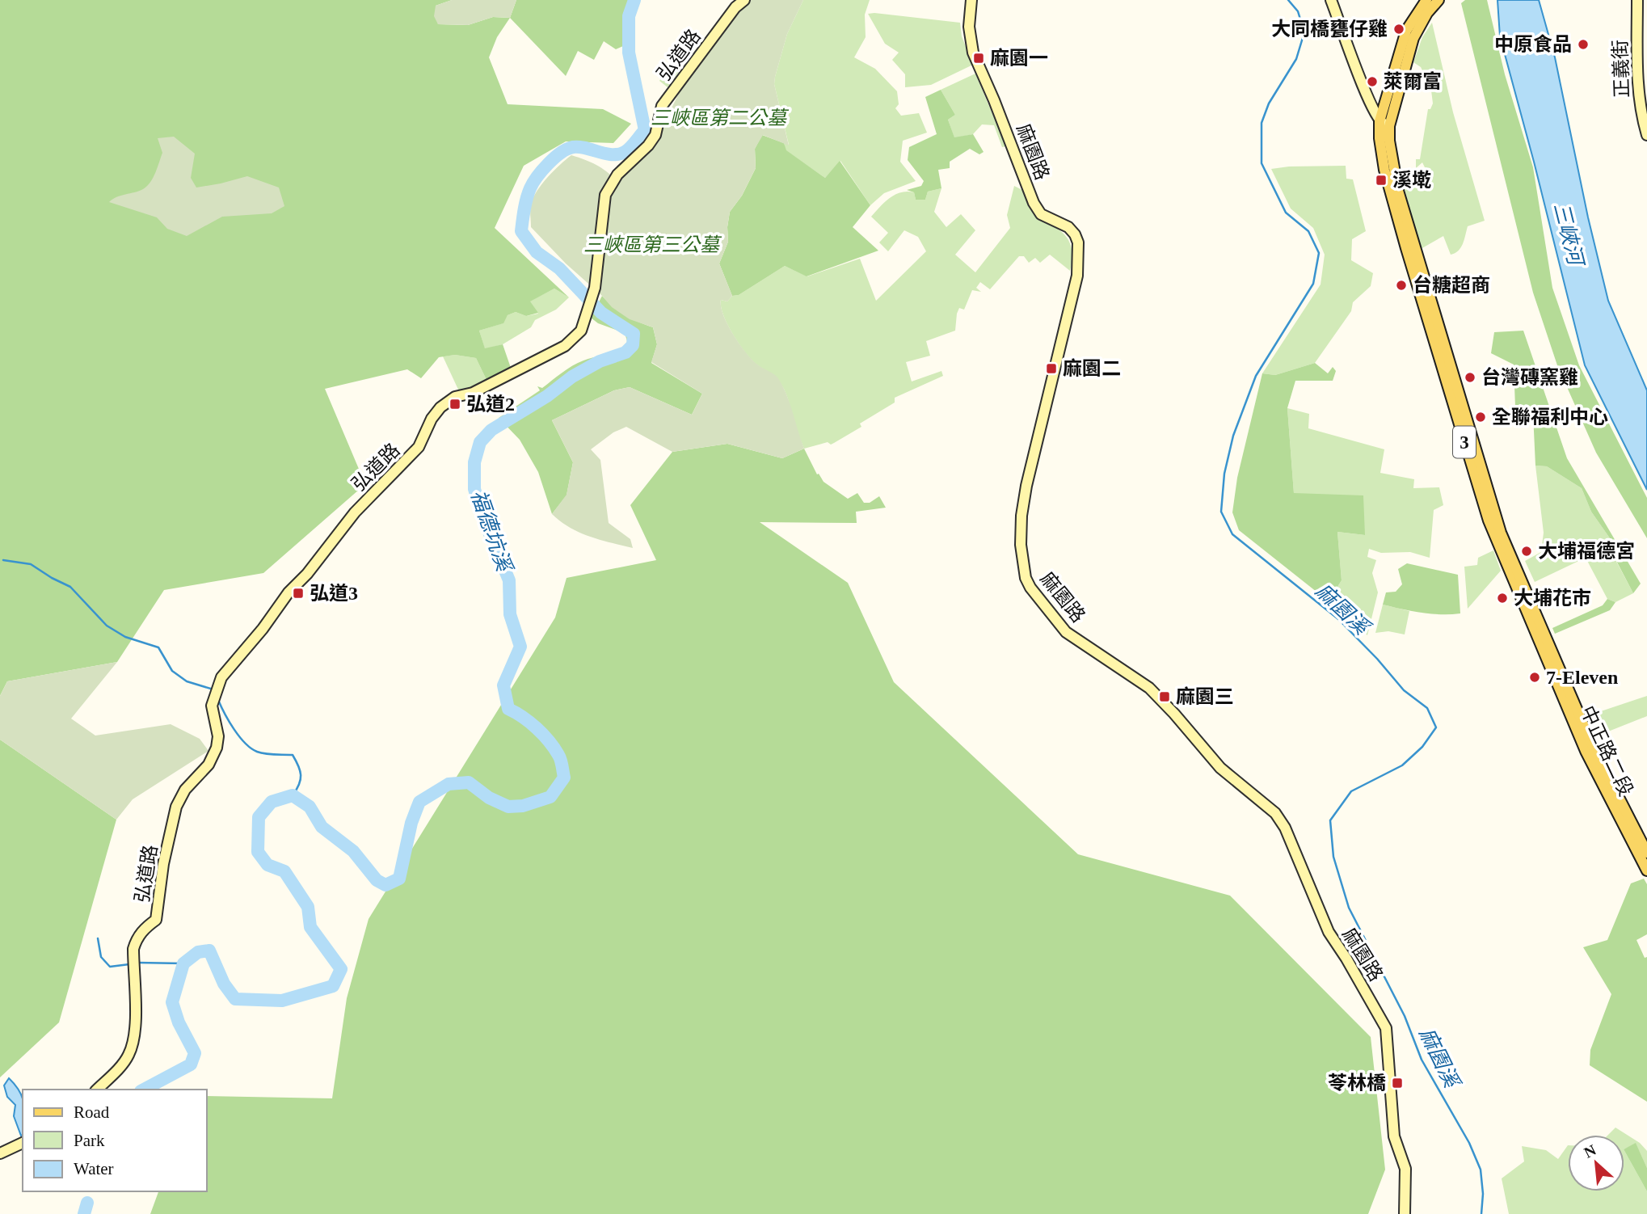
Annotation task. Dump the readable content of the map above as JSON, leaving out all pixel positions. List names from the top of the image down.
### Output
{
  "streets": {
    "main road": ["3", "中正路二段"],
    "street": ["弘道路", "正義街", "麻園路"]
  },
  "water": ["三峽河", "福德坑溪", "麻園溪"],
  "parks": ["三峽區第二公墓", "三峽區第三公墓"],
  "places": {
    "other": [
      "大同橋甕仔雞",
      "中原食品",
      "萊爾富",
      "台糖超商",
      "台灣磚窯雞",
      "全聯福利中心",
      "大埔福德宮",
      "大埔花市",
      "7-Eleven"
    ],
    "transit": [
      "麻園一",
      "溪墘",
      "麻園二",
      "弘道2",
      "弘道3",
      "麻園三",
      "苓林橋"
    ]
  },
  "legend": ["Road", "Park", "Water"],
  "north": "top left"
}
